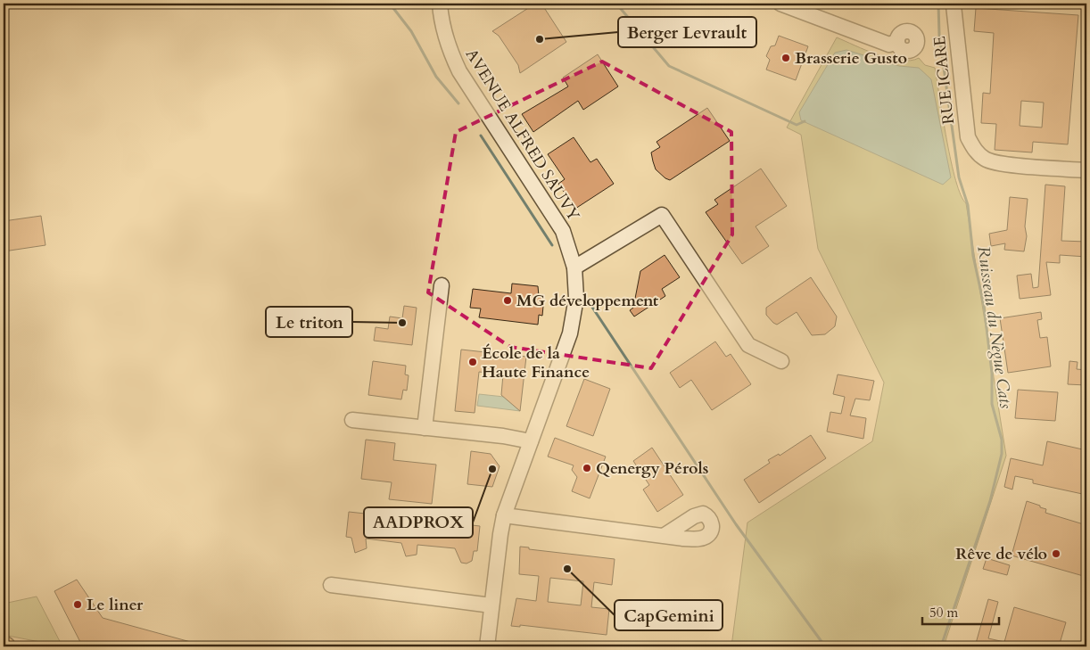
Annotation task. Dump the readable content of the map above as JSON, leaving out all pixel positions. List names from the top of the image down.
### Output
{
  "streets": {
    "street": ["RUE ICARE", "AVENUE ALFRED SAUVY"]
  },
  "water": ["Ruisseau du Nègue Cats"],
  "places": [
    "Berger Levrault",
    "Brasserie Gusto",
    "MG développement",
    "Le triton",
    "École de la Haute Finance",
    "Qenergy Pérols",
    "AADPROX",
    "Rêve de vélo",
    "CapGemini",
    "Le liner"
  ],
  "scale_bar": "50 m"
}
